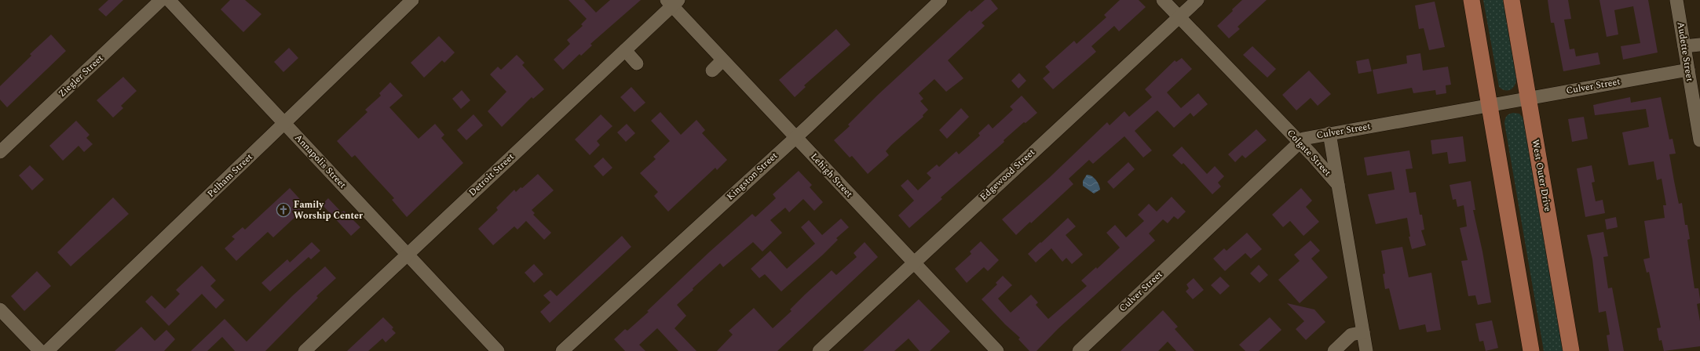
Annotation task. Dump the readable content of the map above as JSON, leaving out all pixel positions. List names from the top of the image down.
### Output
{
  "streets": {
    "main road": ["West Outer Drive"],
    "street": [
      "Audette Street",
      "Ziegler Street",
      "Culver Street",
      "Colgate Street",
      "Annapolis Street",
      "Detroit Street",
      "Edgewood Street",
      "Pelham Street",
      "Lehigh Street",
      "Kingston Street"
    ]
  },
  "crossings": [
    ["Audette Street", "Culver Street"],
    ["Culver Street", "Colgate Street"],
    ["Culver Street", "West Outer Drive"],
    ["Colgate Street", "Edgewood Street"],
    ["Annapolis Street", "Detroit Street"],
    ["Annapolis Street", "Pelham Street"],
    ["Detroit Street", "Lehigh Street"],
    ["Edgewood Street", "Lehigh Street"],
    ["Lehigh Street", "Kingston Street"]
  ],
  "places": {
    "church": ["Family Worship Center"]
  }
}
